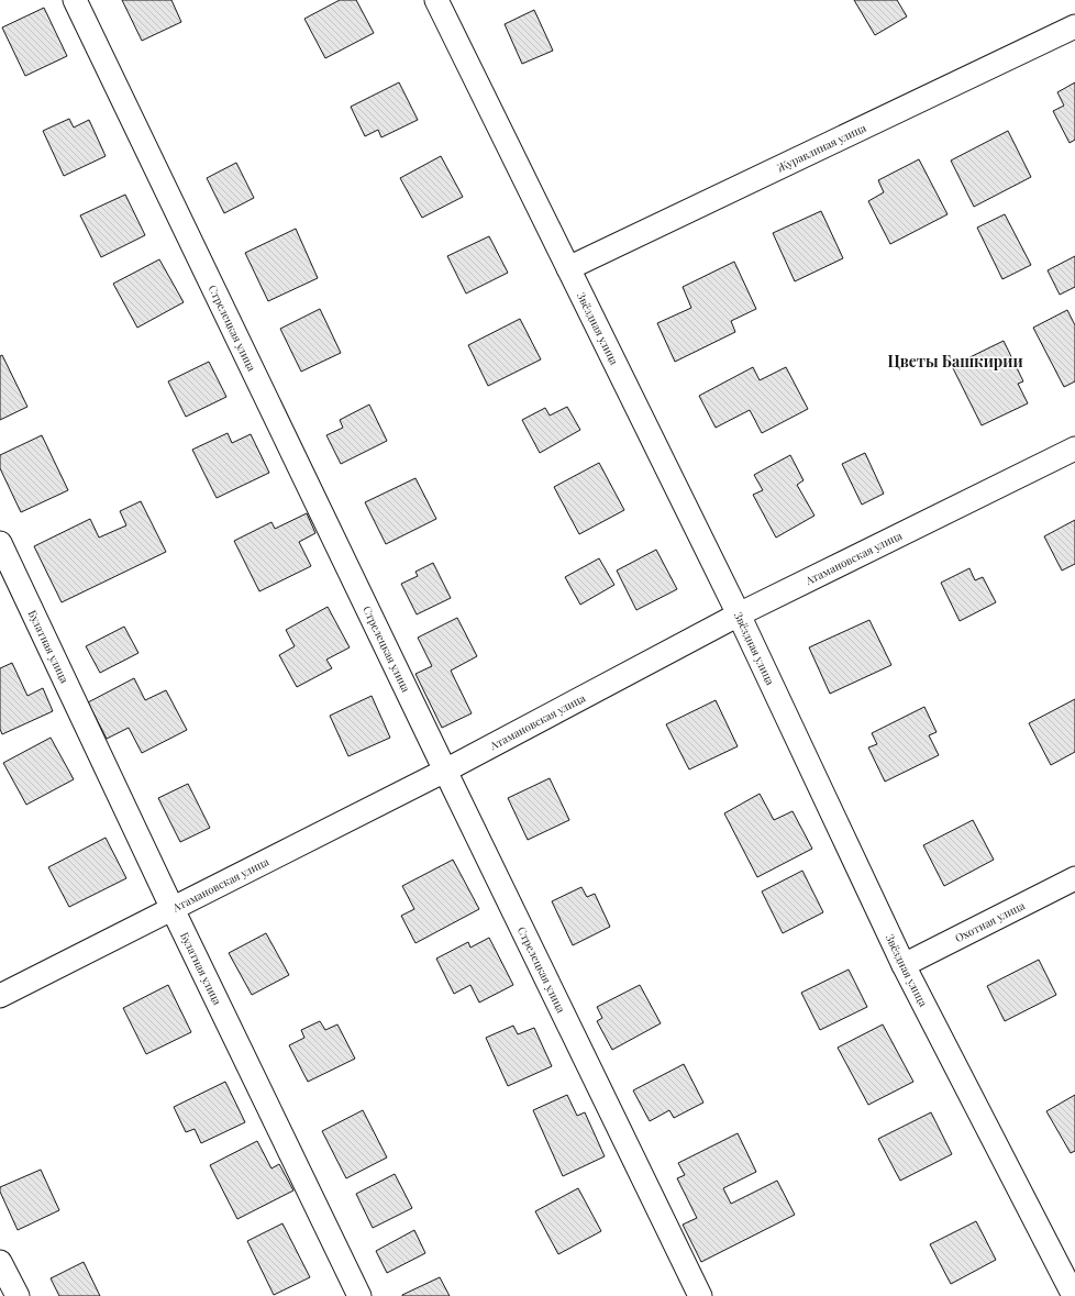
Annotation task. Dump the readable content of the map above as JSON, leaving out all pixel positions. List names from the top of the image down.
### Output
{
  "streets": {
    "street": [
      "Журавлиная улица",
      "Стрелецкая улица",
      "Звёздная улица",
      "Атамановская улица",
      "Булатная улица",
      "Охотная улица"
    ]
  },
  "crossings": [
    ["Журавлиная улица", "Звёздная улица"],
    ["Стрелецкая улица", "Атамановская улица"],
    ["Звёздная улица", "Атамановская улица"],
    ["Звёздная улица", "Охотная улица"],
    ["Атамановская улица", "Булатная улица"]
  ],
  "districts": ["Цветы Башкирии"]
}
